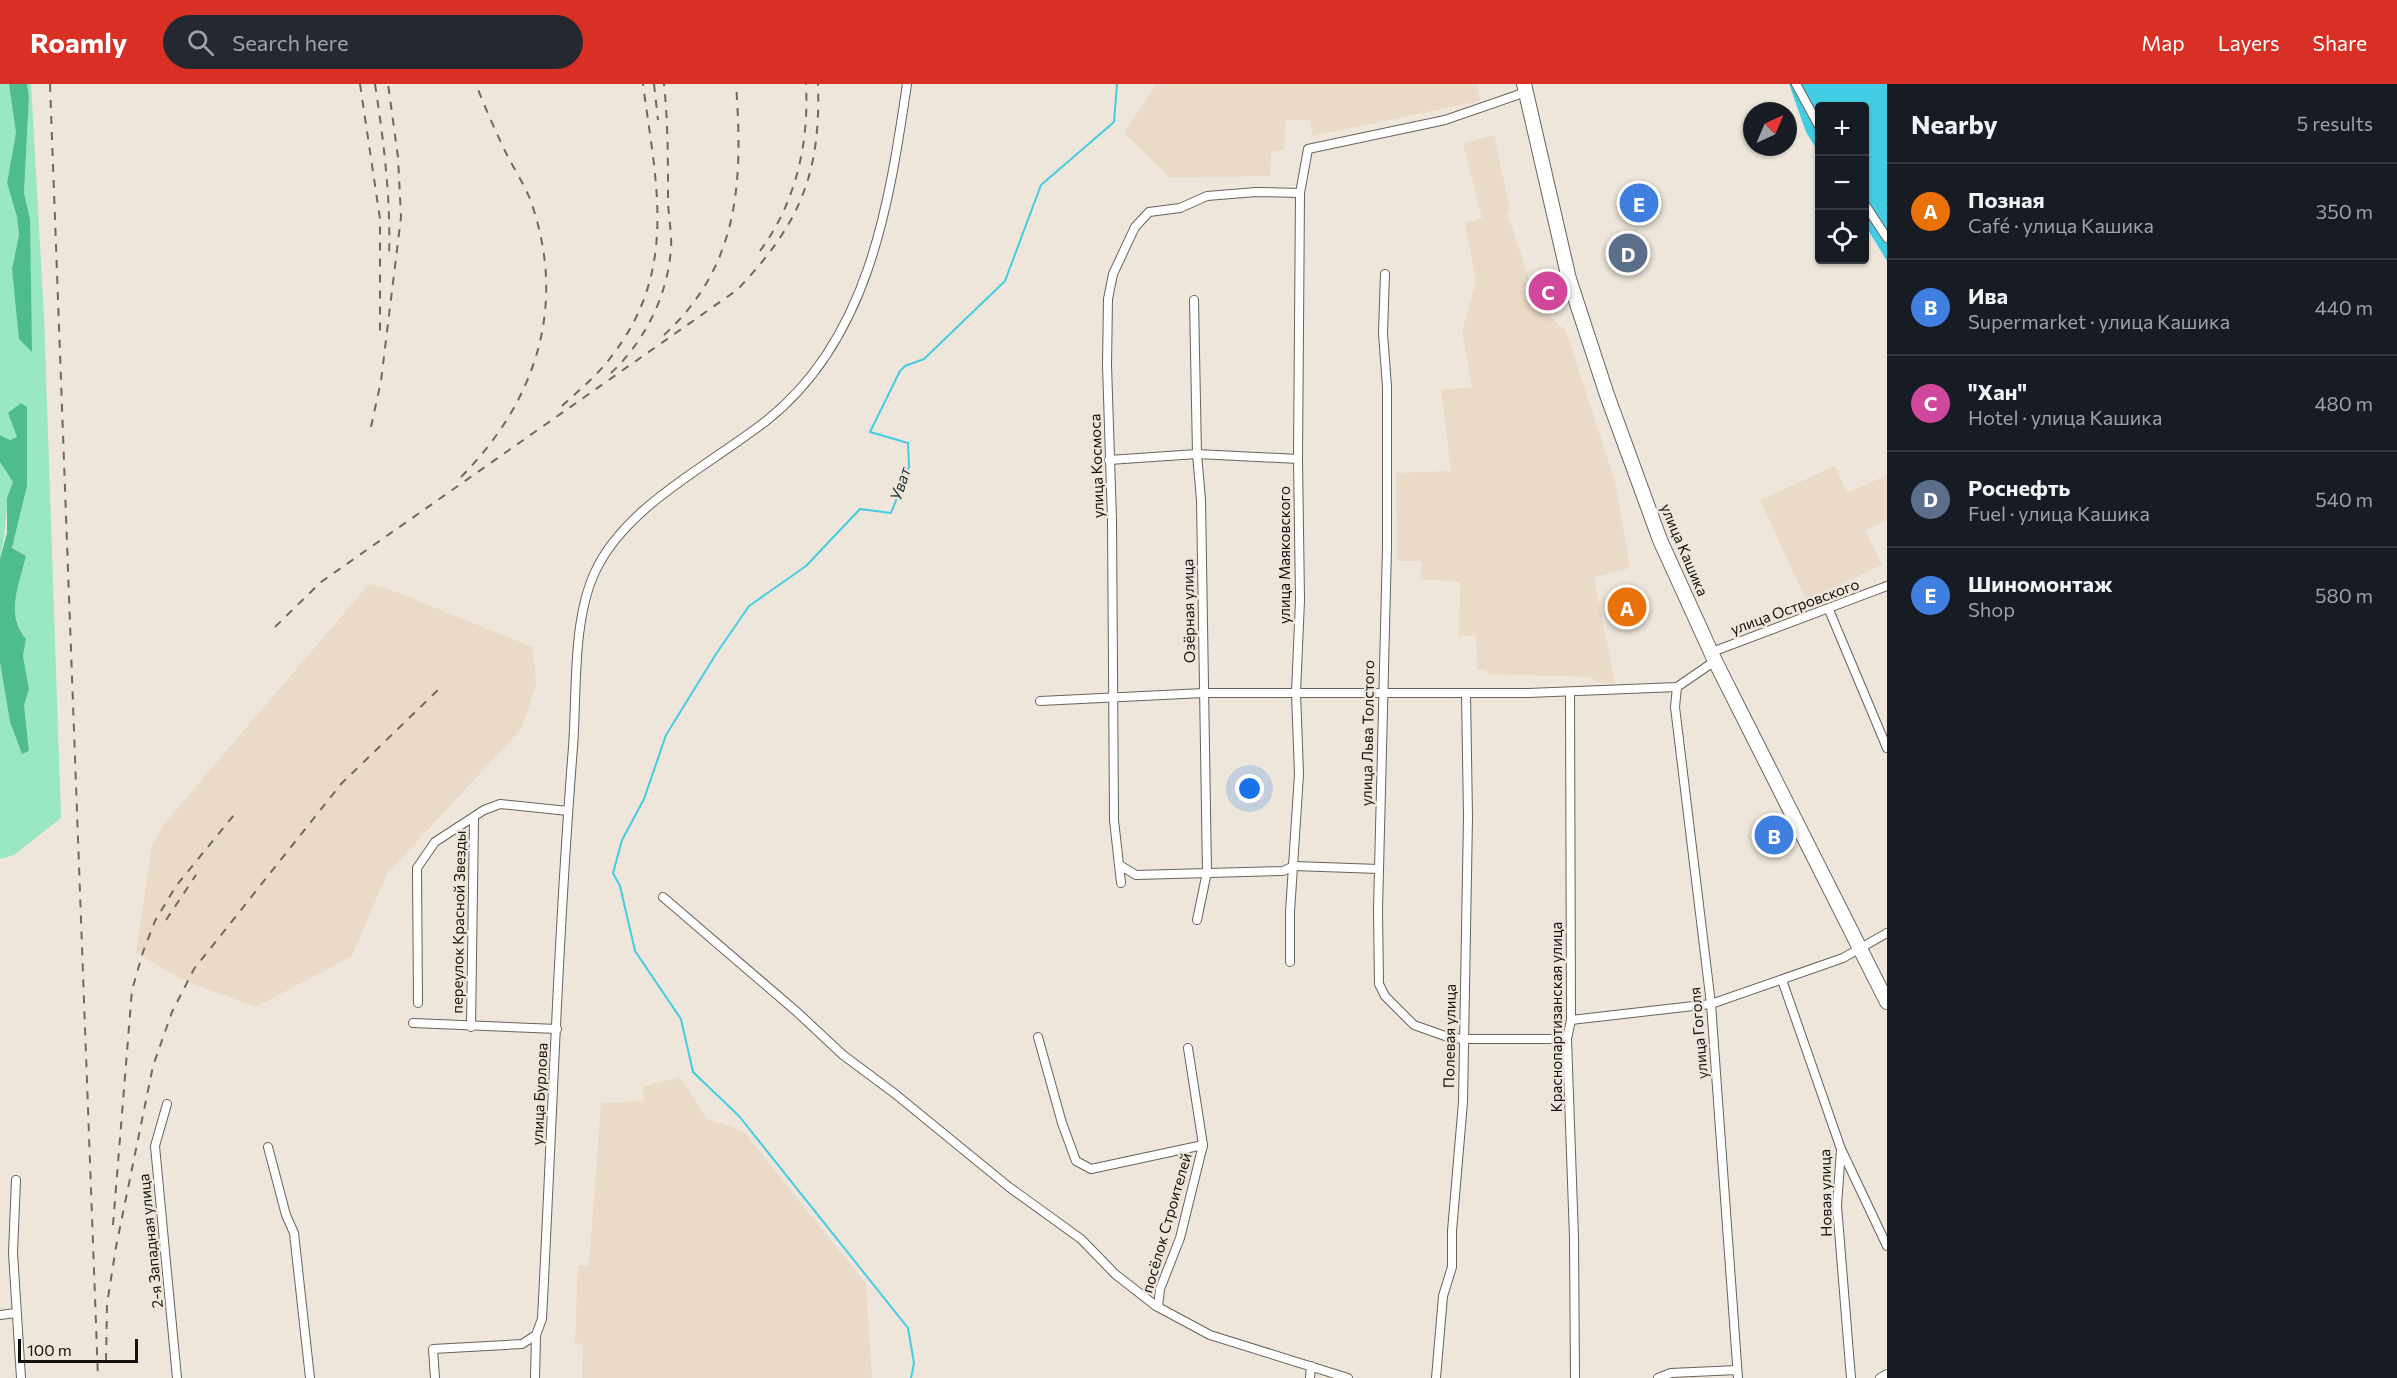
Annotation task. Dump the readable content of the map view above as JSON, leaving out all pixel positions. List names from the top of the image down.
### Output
{
  "streets": {
    "highway": ["улица Кашика"],
    "street": [
      "улица Космоса",
      "улица Маяковского",
      "улица Островского",
      "Озёрная улица",
      "улица Льва Толстого",
      "переулок Красной Звезды",
      "Краснопартизанская улица",
      "улица Гоголя",
      "Полевая улица",
      "улица Бурлова",
      "Новая улица",
      "посёлок Строителей",
      "2-я Западная улица"
    ]
  },
  "crossings": [
    ["улица Космоса", "улица Маяковского"],
    ["улица Кашика", "улица Маяковского"],
    ["улица Кашика", "улица Островского"],
    ["улица Островского", "улица Гоголя"],
    ["улица Льва Толстого", "Краснопартизанская улица"],
    ["улица Льва Толстого", "Полевая улица"]
  ],
  "water": ["Уват"],
  "scale_bar": "100 m",
  "north": "top right",
  "page": {
    "header": "Roamly",
    "search": "Search here",
    "nav": ["Map", "Layers", "Share"],
    "heading": ["Nearby", "5 results"],
    "map_buttons": ["+", "−"],
    "list": [
      {
        "mark": "A",
        "name": "Позная",
        "note": "Café · улица Кашика",
        "value": "350 m"
      },
      {
        "mark": "B",
        "name": "Ива",
        "note": "Supermarket · улица Кашика",
        "value": "440 m"
      },
      {
        "mark": "C",
        "name": "\"Хан\"",
        "note": "Hotel · улица Кашика",
        "value": "480 m"
      },
      {
        "mark": "D",
        "name": "Роснефть",
        "note": "Fuel · улица Кашика",
        "value": "540 m"
      },
      {
        "mark": "E",
        "name": "Шиномонтаж",
        "note": "Shop",
        "value": "580 m"
      }
    ],
    "pins": [
      "E",
      "D",
      "C",
      "A",
      "B"
    ],
    "scale": "100 m"
  }
}
